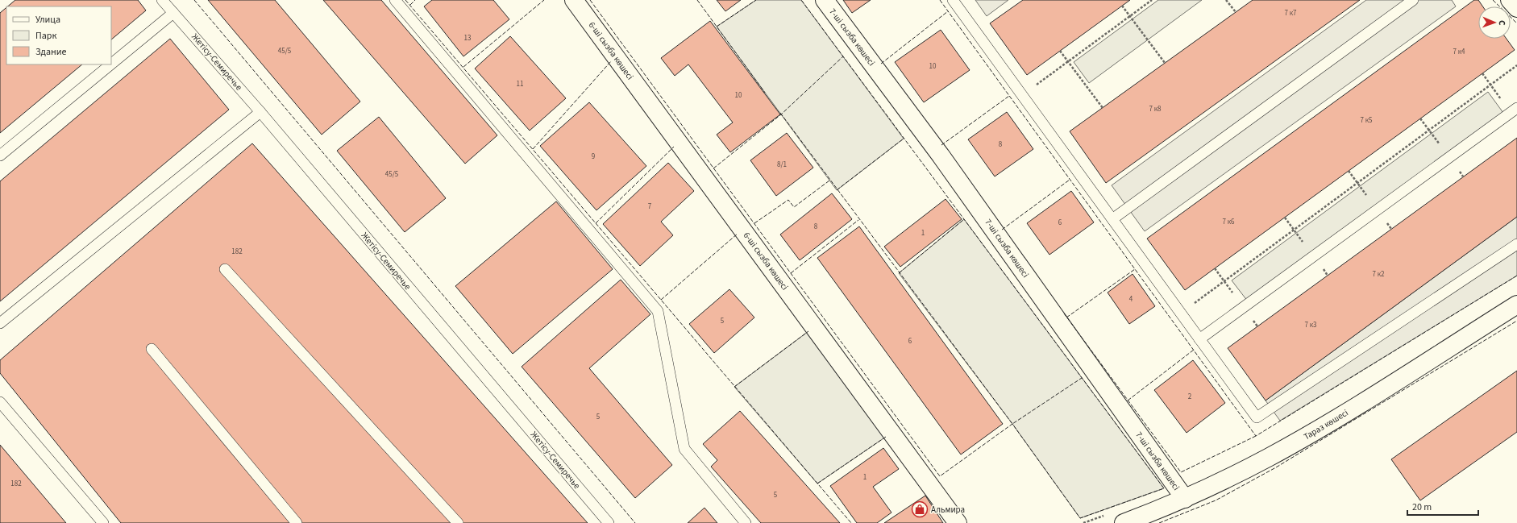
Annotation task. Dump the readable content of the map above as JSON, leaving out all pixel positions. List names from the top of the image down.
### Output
{
  "streets": {
    "street": ["7-ші сызба көшесі", "6-ші сызба көшесі", "Тараз көшесі"],
    "lane": ["Жетісу-Семиречье"]
  },
  "crossings": [
    ["7-ші сызба көшесі", "Тараз көшесі"]
  ],
  "places": {
    "shop": ["Альмира"]
  },
  "house_numbers": [
    "7 к7",
    "13",
    "45/5",
    "7 к4",
    "10",
    "11",
    "10",
    "7 к8",
    "7 к5",
    "8",
    "9",
    "8/1",
    "45/5",
    "7",
    "7 к6",
    "6",
    "8",
    "1",
    "182",
    "7 к2",
    "4",
    "5",
    "7 к3",
    "6",
    "2",
    "5",
    "1",
    "182",
    "5"
  ],
  "legend": ["Улица", "Парк", "Здание"],
  "scale_bar": "20 m",
  "north": "right"
}
